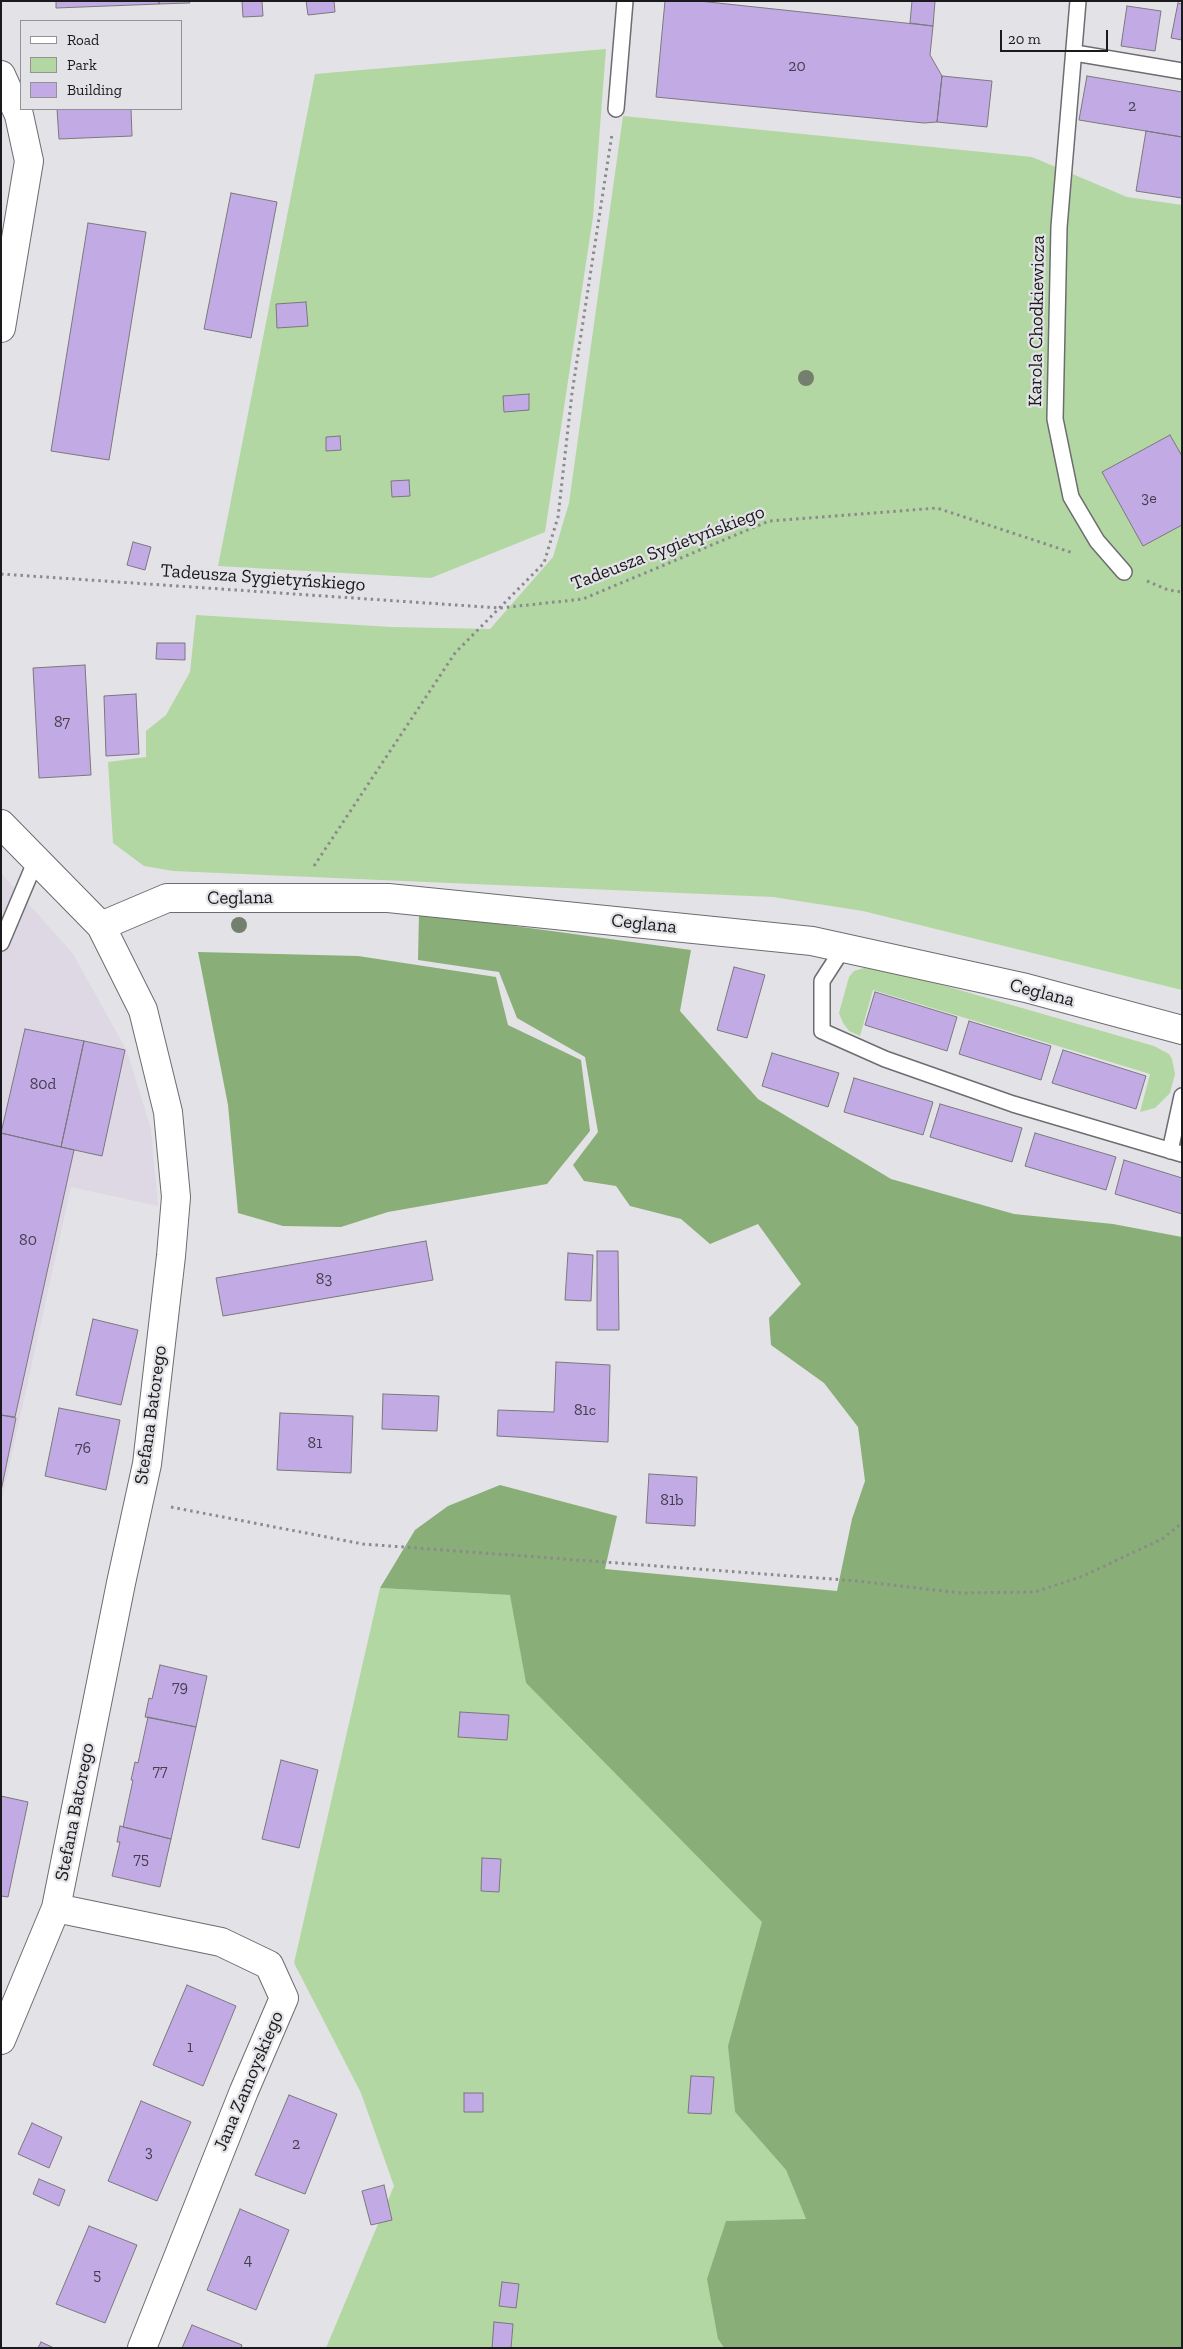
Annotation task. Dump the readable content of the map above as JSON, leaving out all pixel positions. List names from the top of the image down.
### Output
{
  "streets": {
    "street": ["Ceglana", "Stefana Batorego", "Jana Zamoyskiego"],
    "lane": ["Karola Chodkiewicza"],
    "path": ["Tadeusza Sygietyńskiego"]
  },
  "crossings": [
    ["Ceglana", "Stefana Batorego"],
    ["Stefana Batorego", "Jana Zamoyskiego"]
  ],
  "house_numbers": [
    "20",
    "2",
    "3e",
    "87",
    "80d",
    "80",
    "83",
    "81c",
    "81",
    "76",
    "81b",
    "79",
    "77",
    "75",
    "1",
    "2",
    "3",
    "4",
    "5"
  ],
  "legend": ["Road", "Park", "Building"],
  "scale_bar": "20 m"
}
